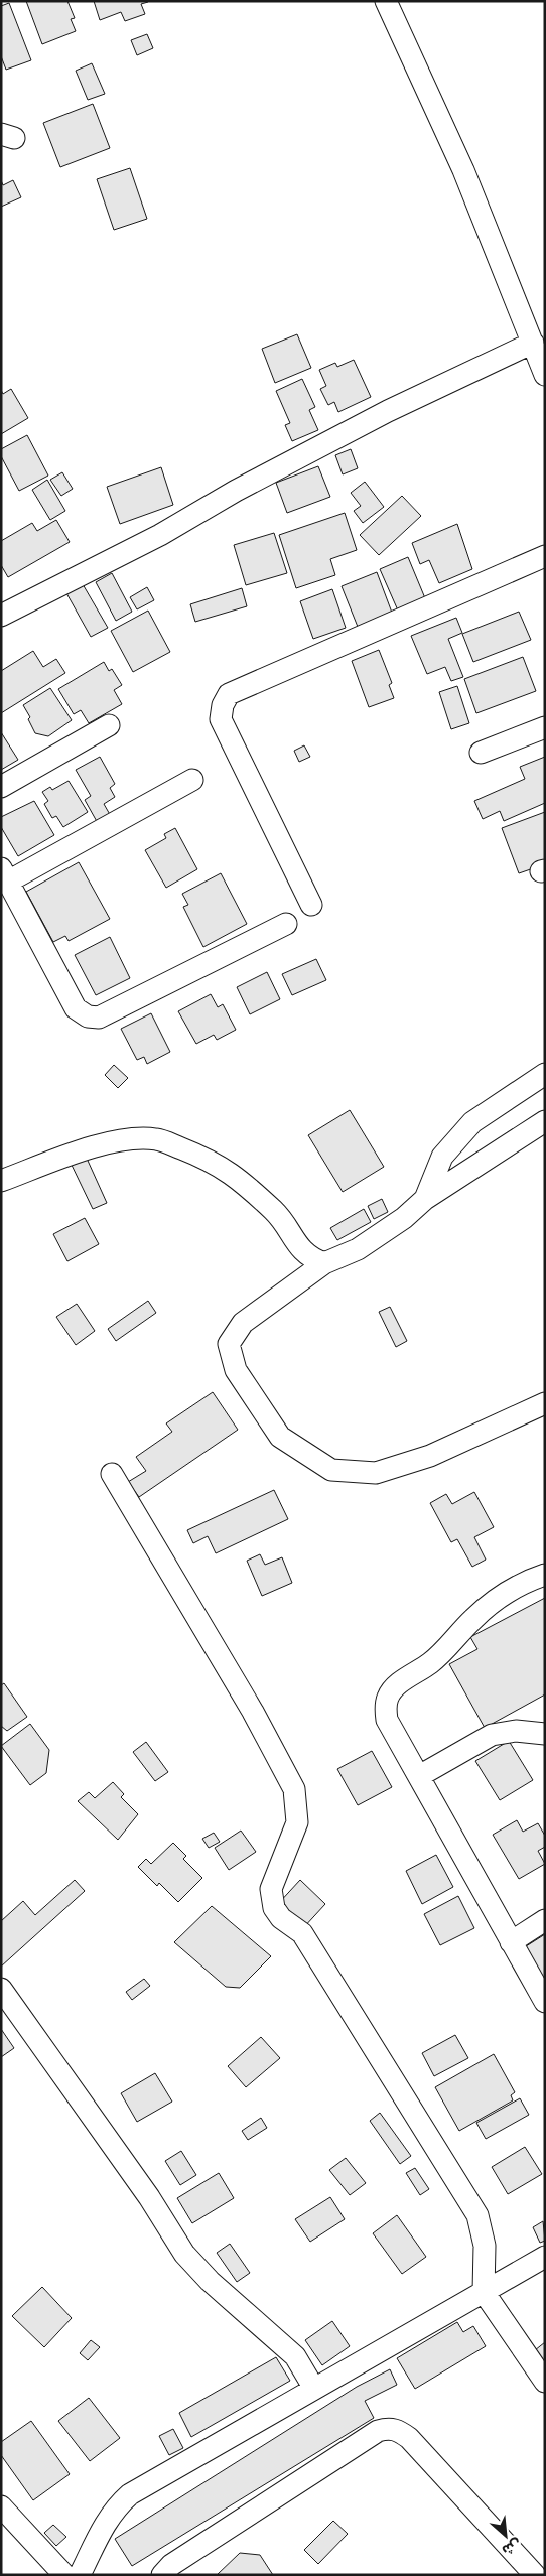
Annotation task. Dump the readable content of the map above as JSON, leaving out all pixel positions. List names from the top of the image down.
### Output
{
  "north": "bottom right"
}
